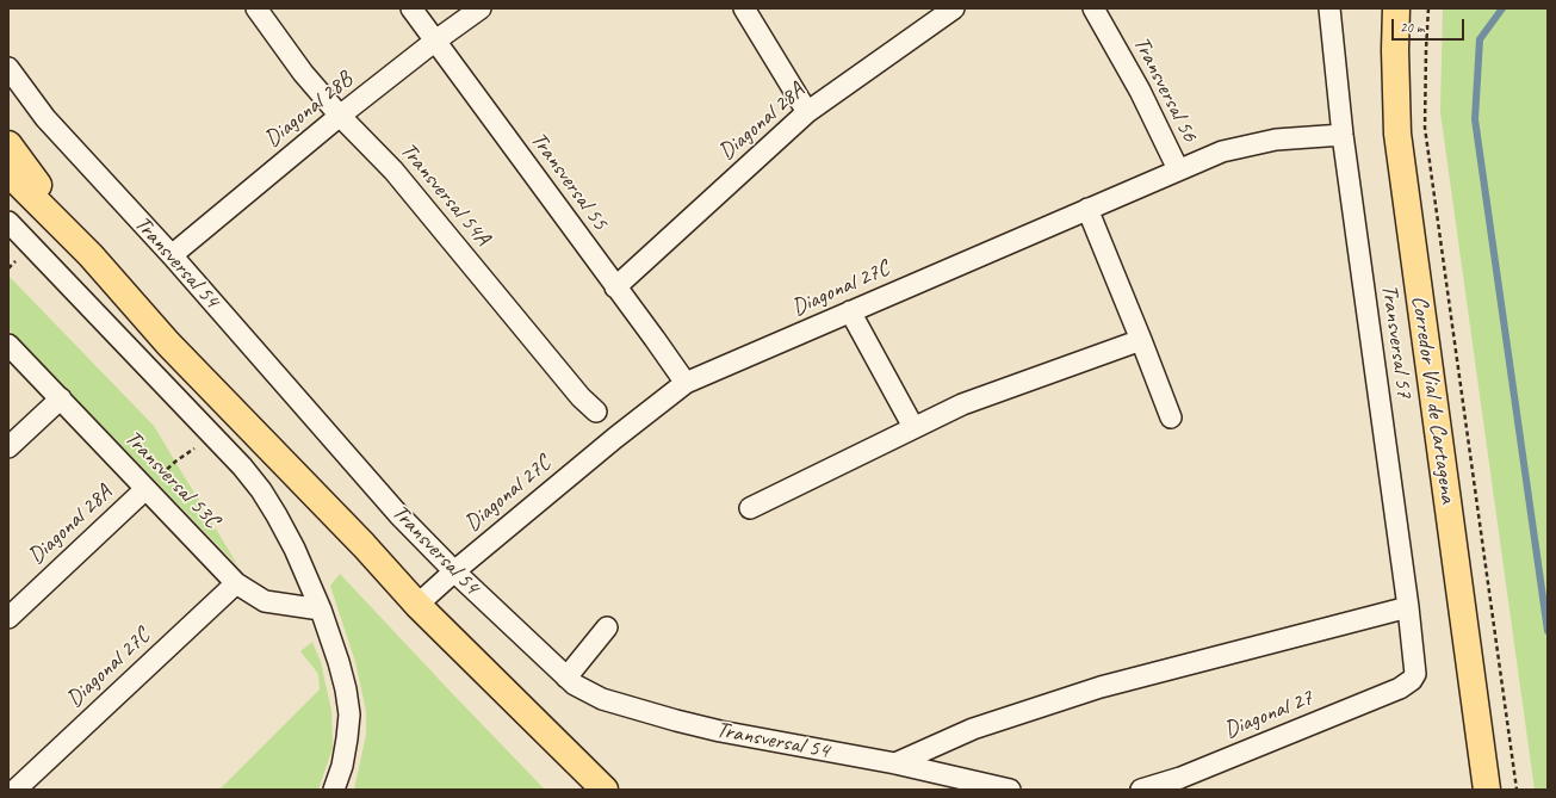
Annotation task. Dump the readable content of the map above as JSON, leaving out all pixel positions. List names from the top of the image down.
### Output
{
  "streets": {
    "main road": ["Corredor Vial de Cartagena"],
    "street": [
      "Transversal 56",
      "Diagonal 28B",
      "Diagonal 28A",
      "Transversal 55",
      "Transversal 54A",
      "Transversal 54",
      "Diagonal 27C",
      "Transversal 57",
      "Transversal 53C",
      "Diagonal 27"
    ]
  },
  "crossings": [
    ["Transversal 56", "Diagonal 27C"],
    ["Diagonal 28B", "Transversal 55"],
    ["Diagonal 28B", "Transversal 54A"],
    ["Diagonal 28B", "Transversal 54"],
    ["Diagonal 28A", "Transversal 55"],
    ["Diagonal 28A", "Transversal 53C"],
    ["Transversal 55", "Diagonal 27C"],
    ["Transversal 54", "Diagonal 27C"],
    ["Diagonal 27C", "Transversal 57"],
    ["Diagonal 27C", "Transversal 53C"],
    ["Transversal 57", "Diagonal 27"]
  ],
  "scale_bar": "20 m"
}
